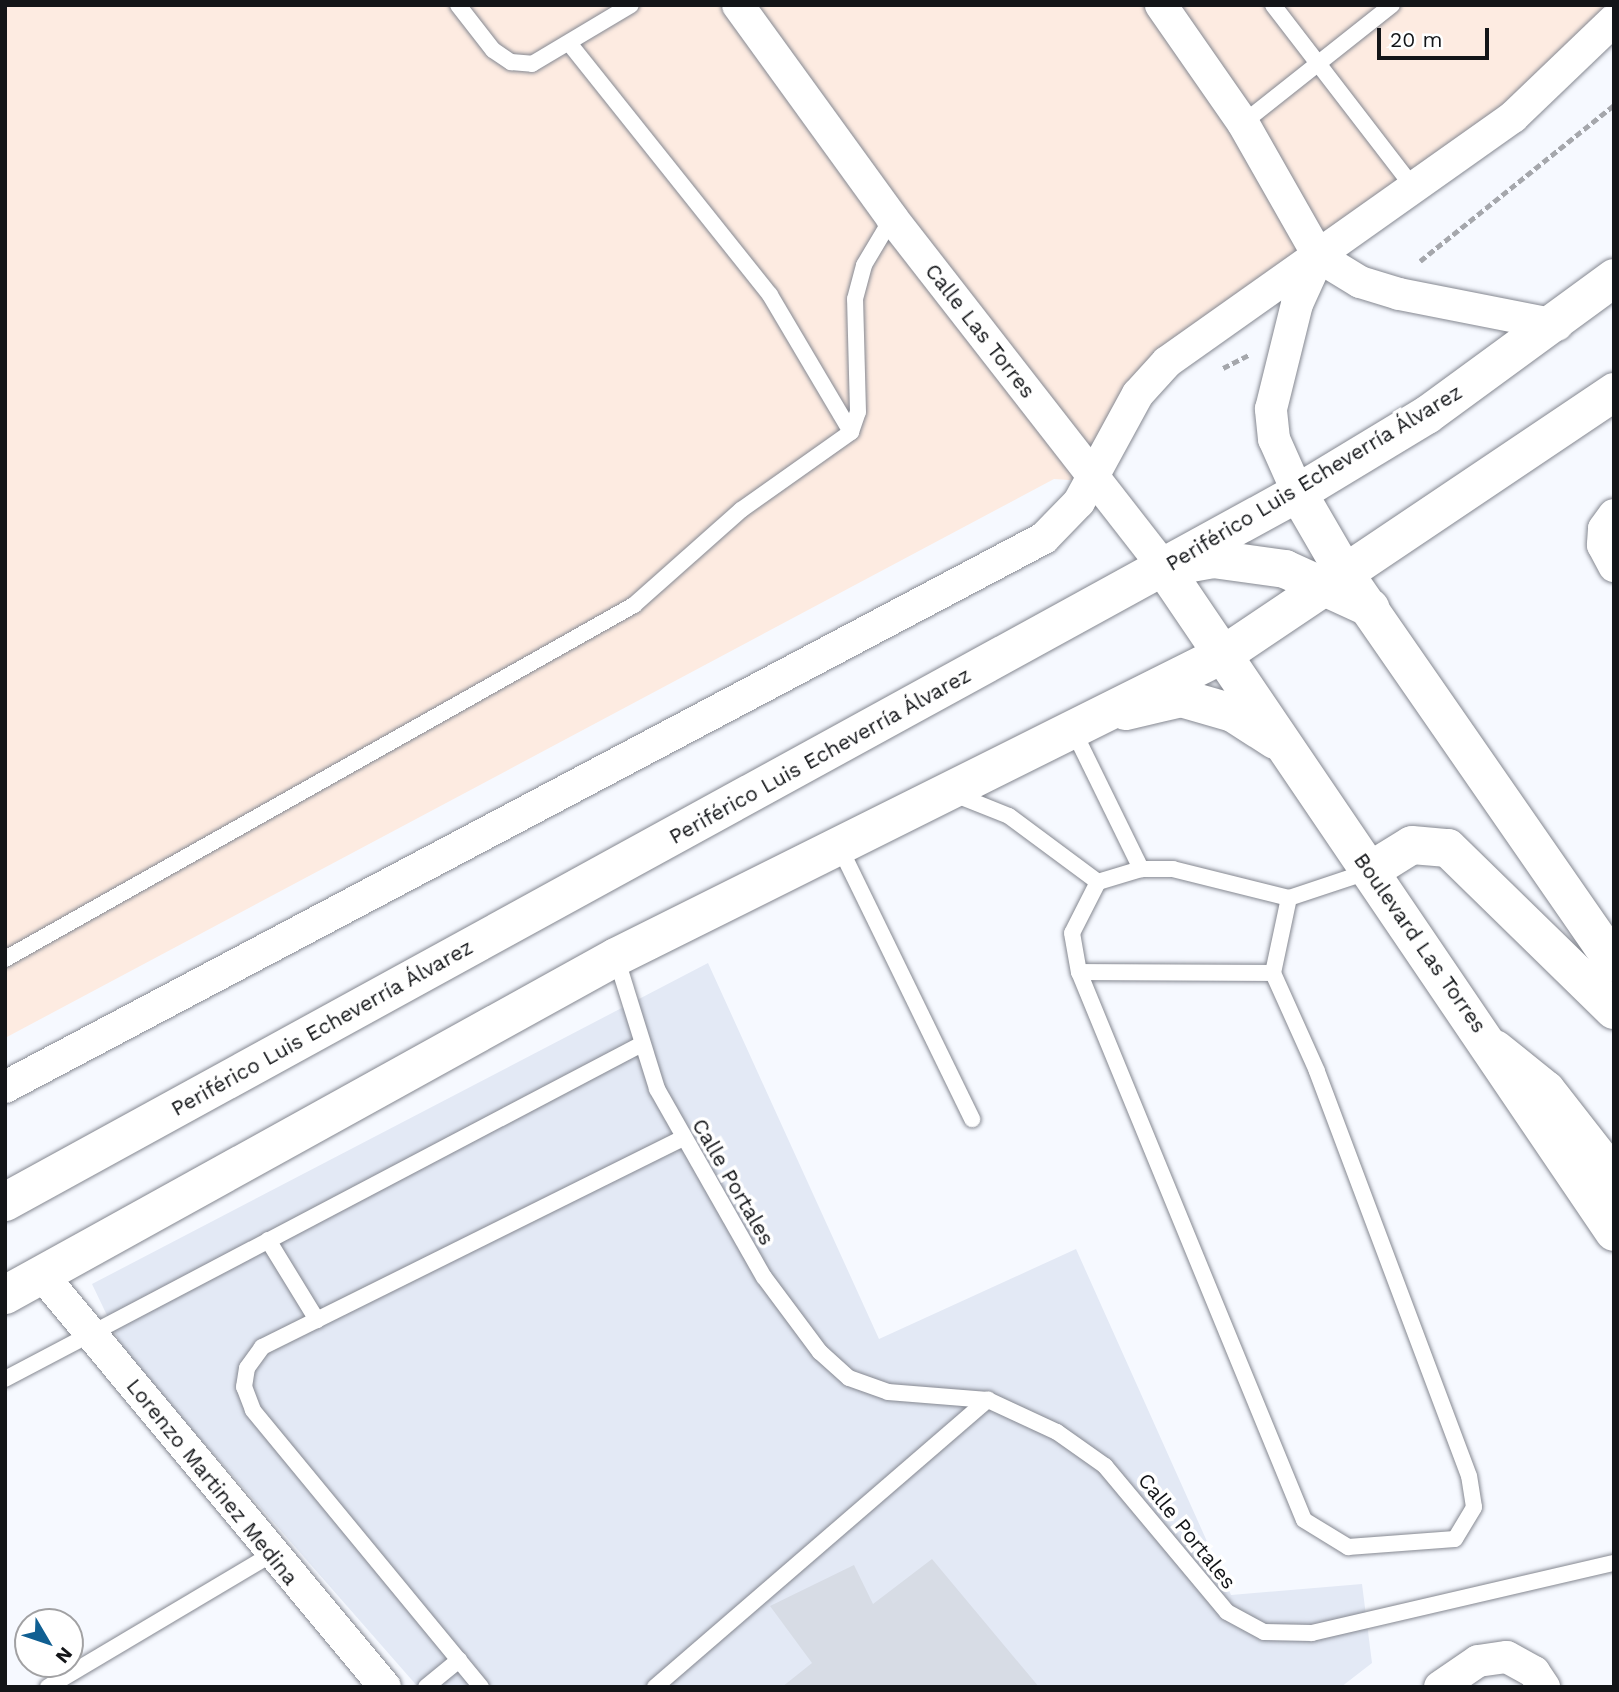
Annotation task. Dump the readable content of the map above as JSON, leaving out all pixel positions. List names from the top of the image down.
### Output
{
  "streets": {
    "main road": ["Calle Las Torres", "Periférico Luis Echeverría Álvarez", "Boulevard Las Torres"],
    "street": ["Lorenzo Martinez Medina"],
    "lane": ["Calle Portales"]
  },
  "crossings": [
    ["Calle Las Torres", "Periférico Luis Echeverría Álvarez"],
    ["Calle Las Torres", "Boulevard Las Torres"]
  ],
  "scale_bar": "20 m",
  "north": "bottom right"
}
